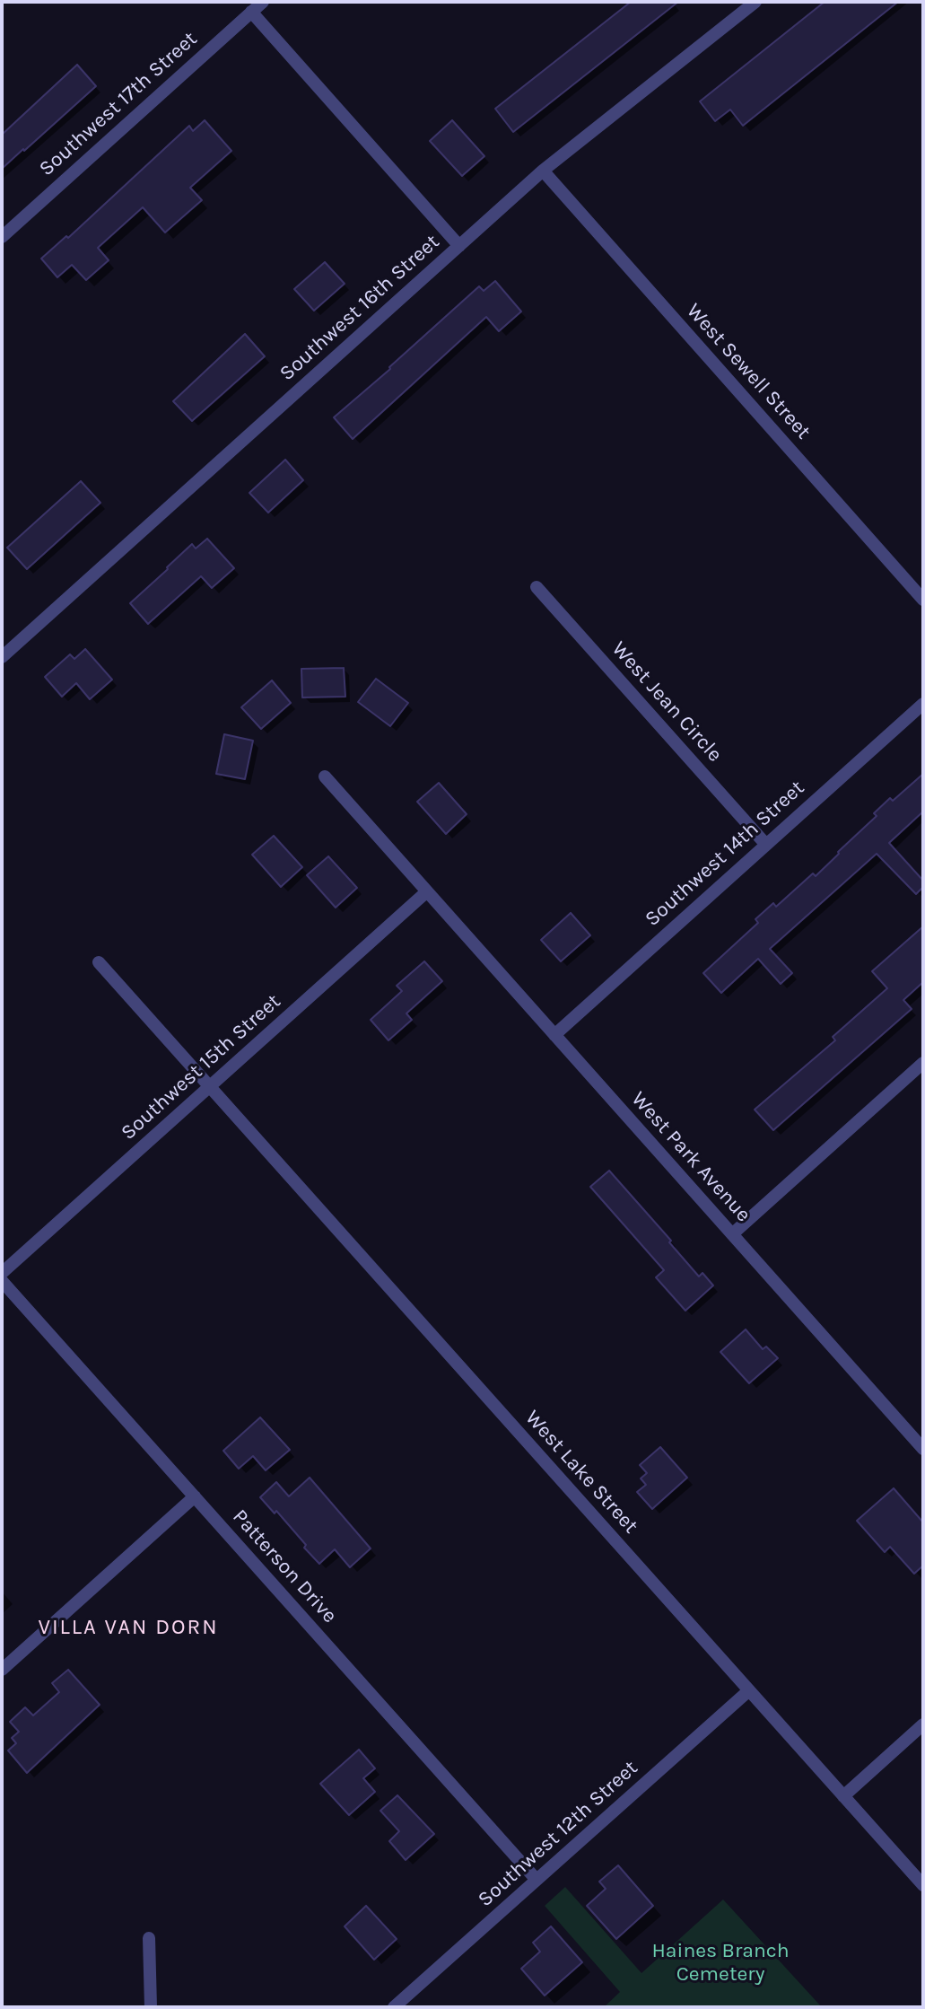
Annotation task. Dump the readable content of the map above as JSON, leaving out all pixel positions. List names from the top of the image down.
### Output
{
  "streets": {
    "street": [
      "Southwest 17th Street",
      "Southwest 16th Street",
      "West Sewell Street",
      "West Jean Circle",
      "Southwest 14th Street",
      "Southwest 15th Street",
      "West Park Avenue",
      "West Lake Street",
      "Patterson Drive",
      "Southwest 12th Street"
    ]
  },
  "crossings": [
    ["Southwest 16th Street", "West Sewell Street"],
    ["West Jean Circle", "Southwest 14th Street"],
    ["Southwest 14th Street", "West Park Avenue"],
    ["Southwest 15th Street", "West Park Avenue"],
    ["Southwest 15th Street", "West Lake Street"],
    ["West Lake Street", "Southwest 12th Street"],
    ["Patterson Drive", "Southwest 12th Street"]
  ],
  "districts": ["VILLA VAN DORN"],
  "parks": ["Haines Branch Cemetery"]
}
